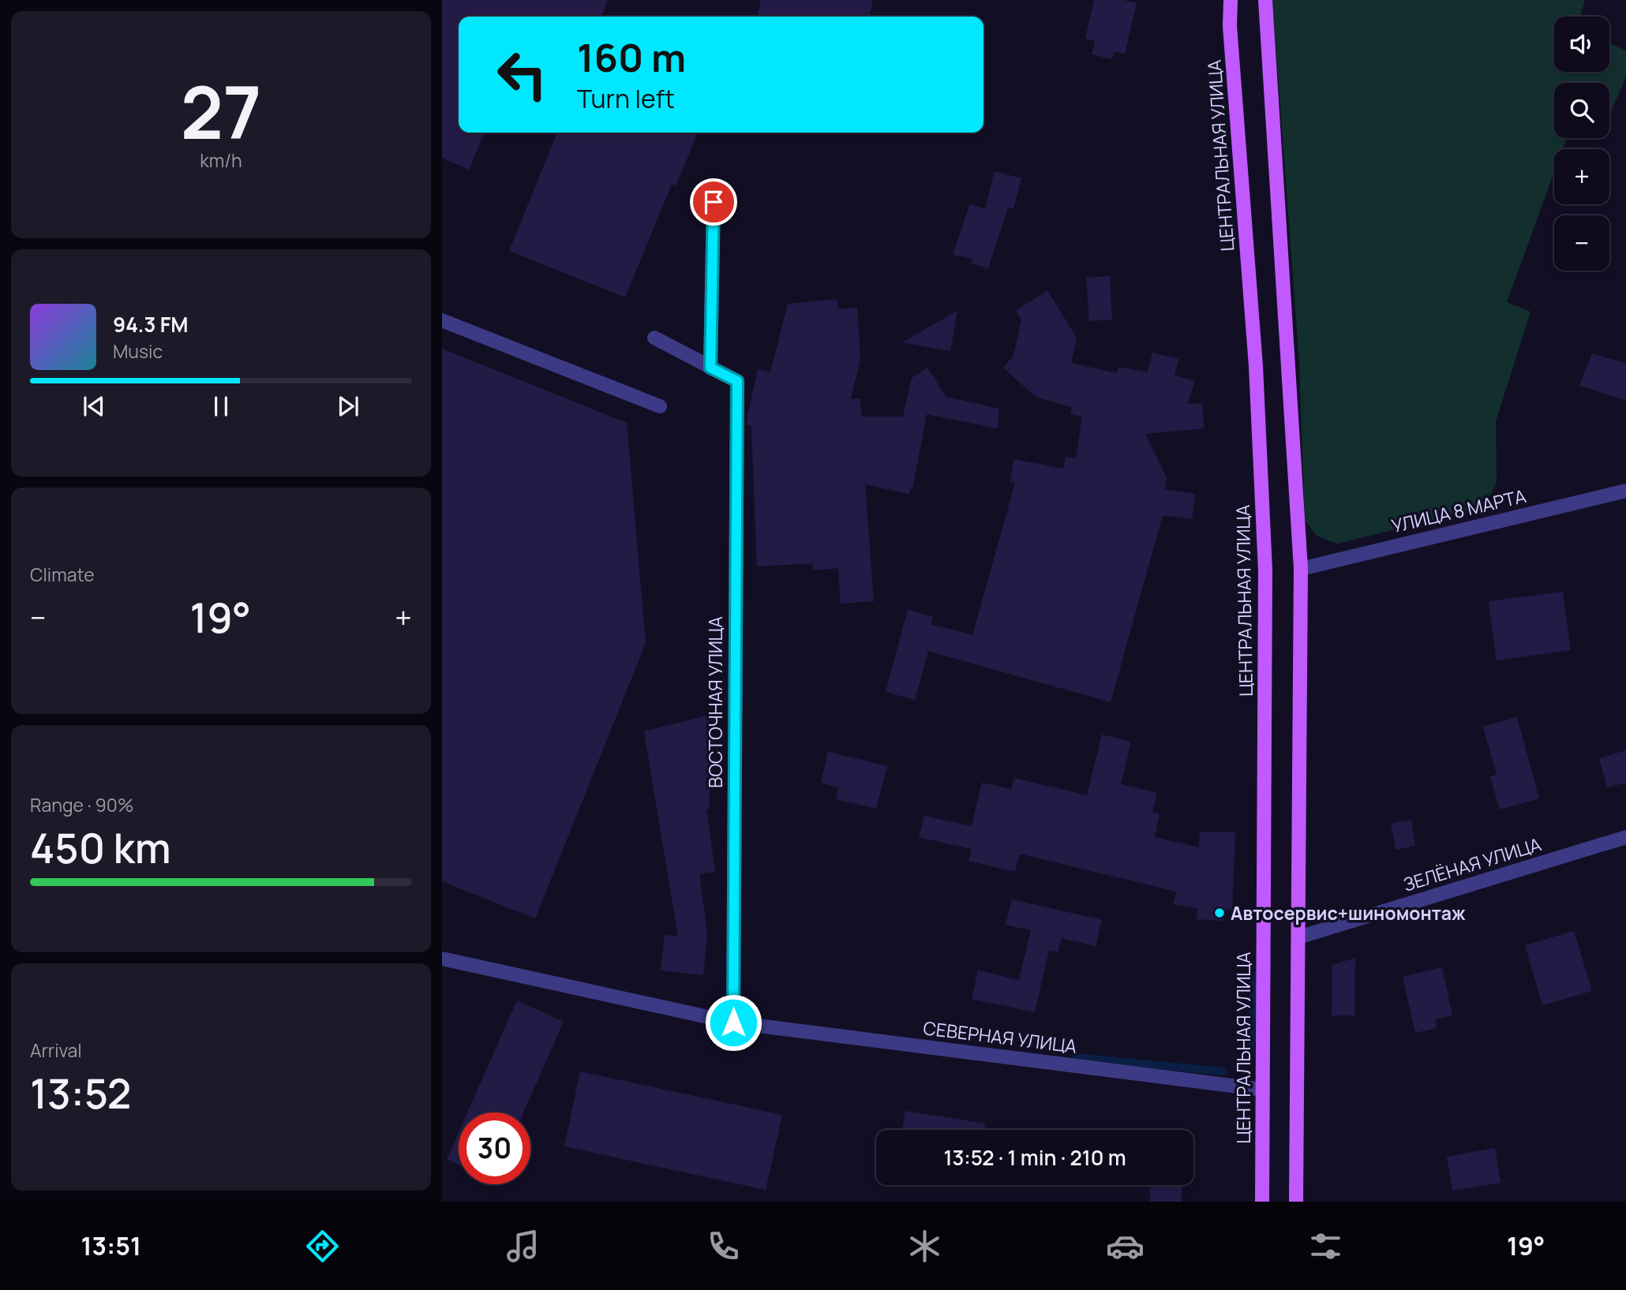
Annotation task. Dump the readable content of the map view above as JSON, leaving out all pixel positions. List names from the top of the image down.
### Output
{
  "streets": {
    "main road": ["ЦЕНТРАЛЬНАЯ УЛИЦА"],
    "street": [
      "УЛИЦА 8 МАРТА",
      "ВОСТОЧНАЯ УЛИЦА",
      "ЗЕЛЁНАЯ УЛИЦА",
      "СЕВЕРНАЯ УЛИЦА"
    ]
  },
  "crossings": [
    ["ЦЕНТРАЛЬНАЯ УЛИЦА", "СЕВЕРНАЯ УЛИЦА"],
    ["ВОСТОЧНАЯ УЛИЦА", "СЕВЕРНАЯ УЛИЦА"]
  ],
  "places": ["Автосервис+шиномонтаж"],
  "page": {
    "tile": [
      ["27", "km/h"],
      "Climate",
      ["Range · 90%", "450 km"],
      ["Arrival", "13:52"]
    ],
    "map_buttons": ["+", "−"],
    "turn": ["160 m", "Turn left"],
    "song": ["94.3 FM", "Music"],
    "heat": ["−", "19°", "+"],
    "limit": "30",
    "trip": "13:52 · 1 min · 210 m",
    "tabs": ["13:51", "19°"]
  }
}
